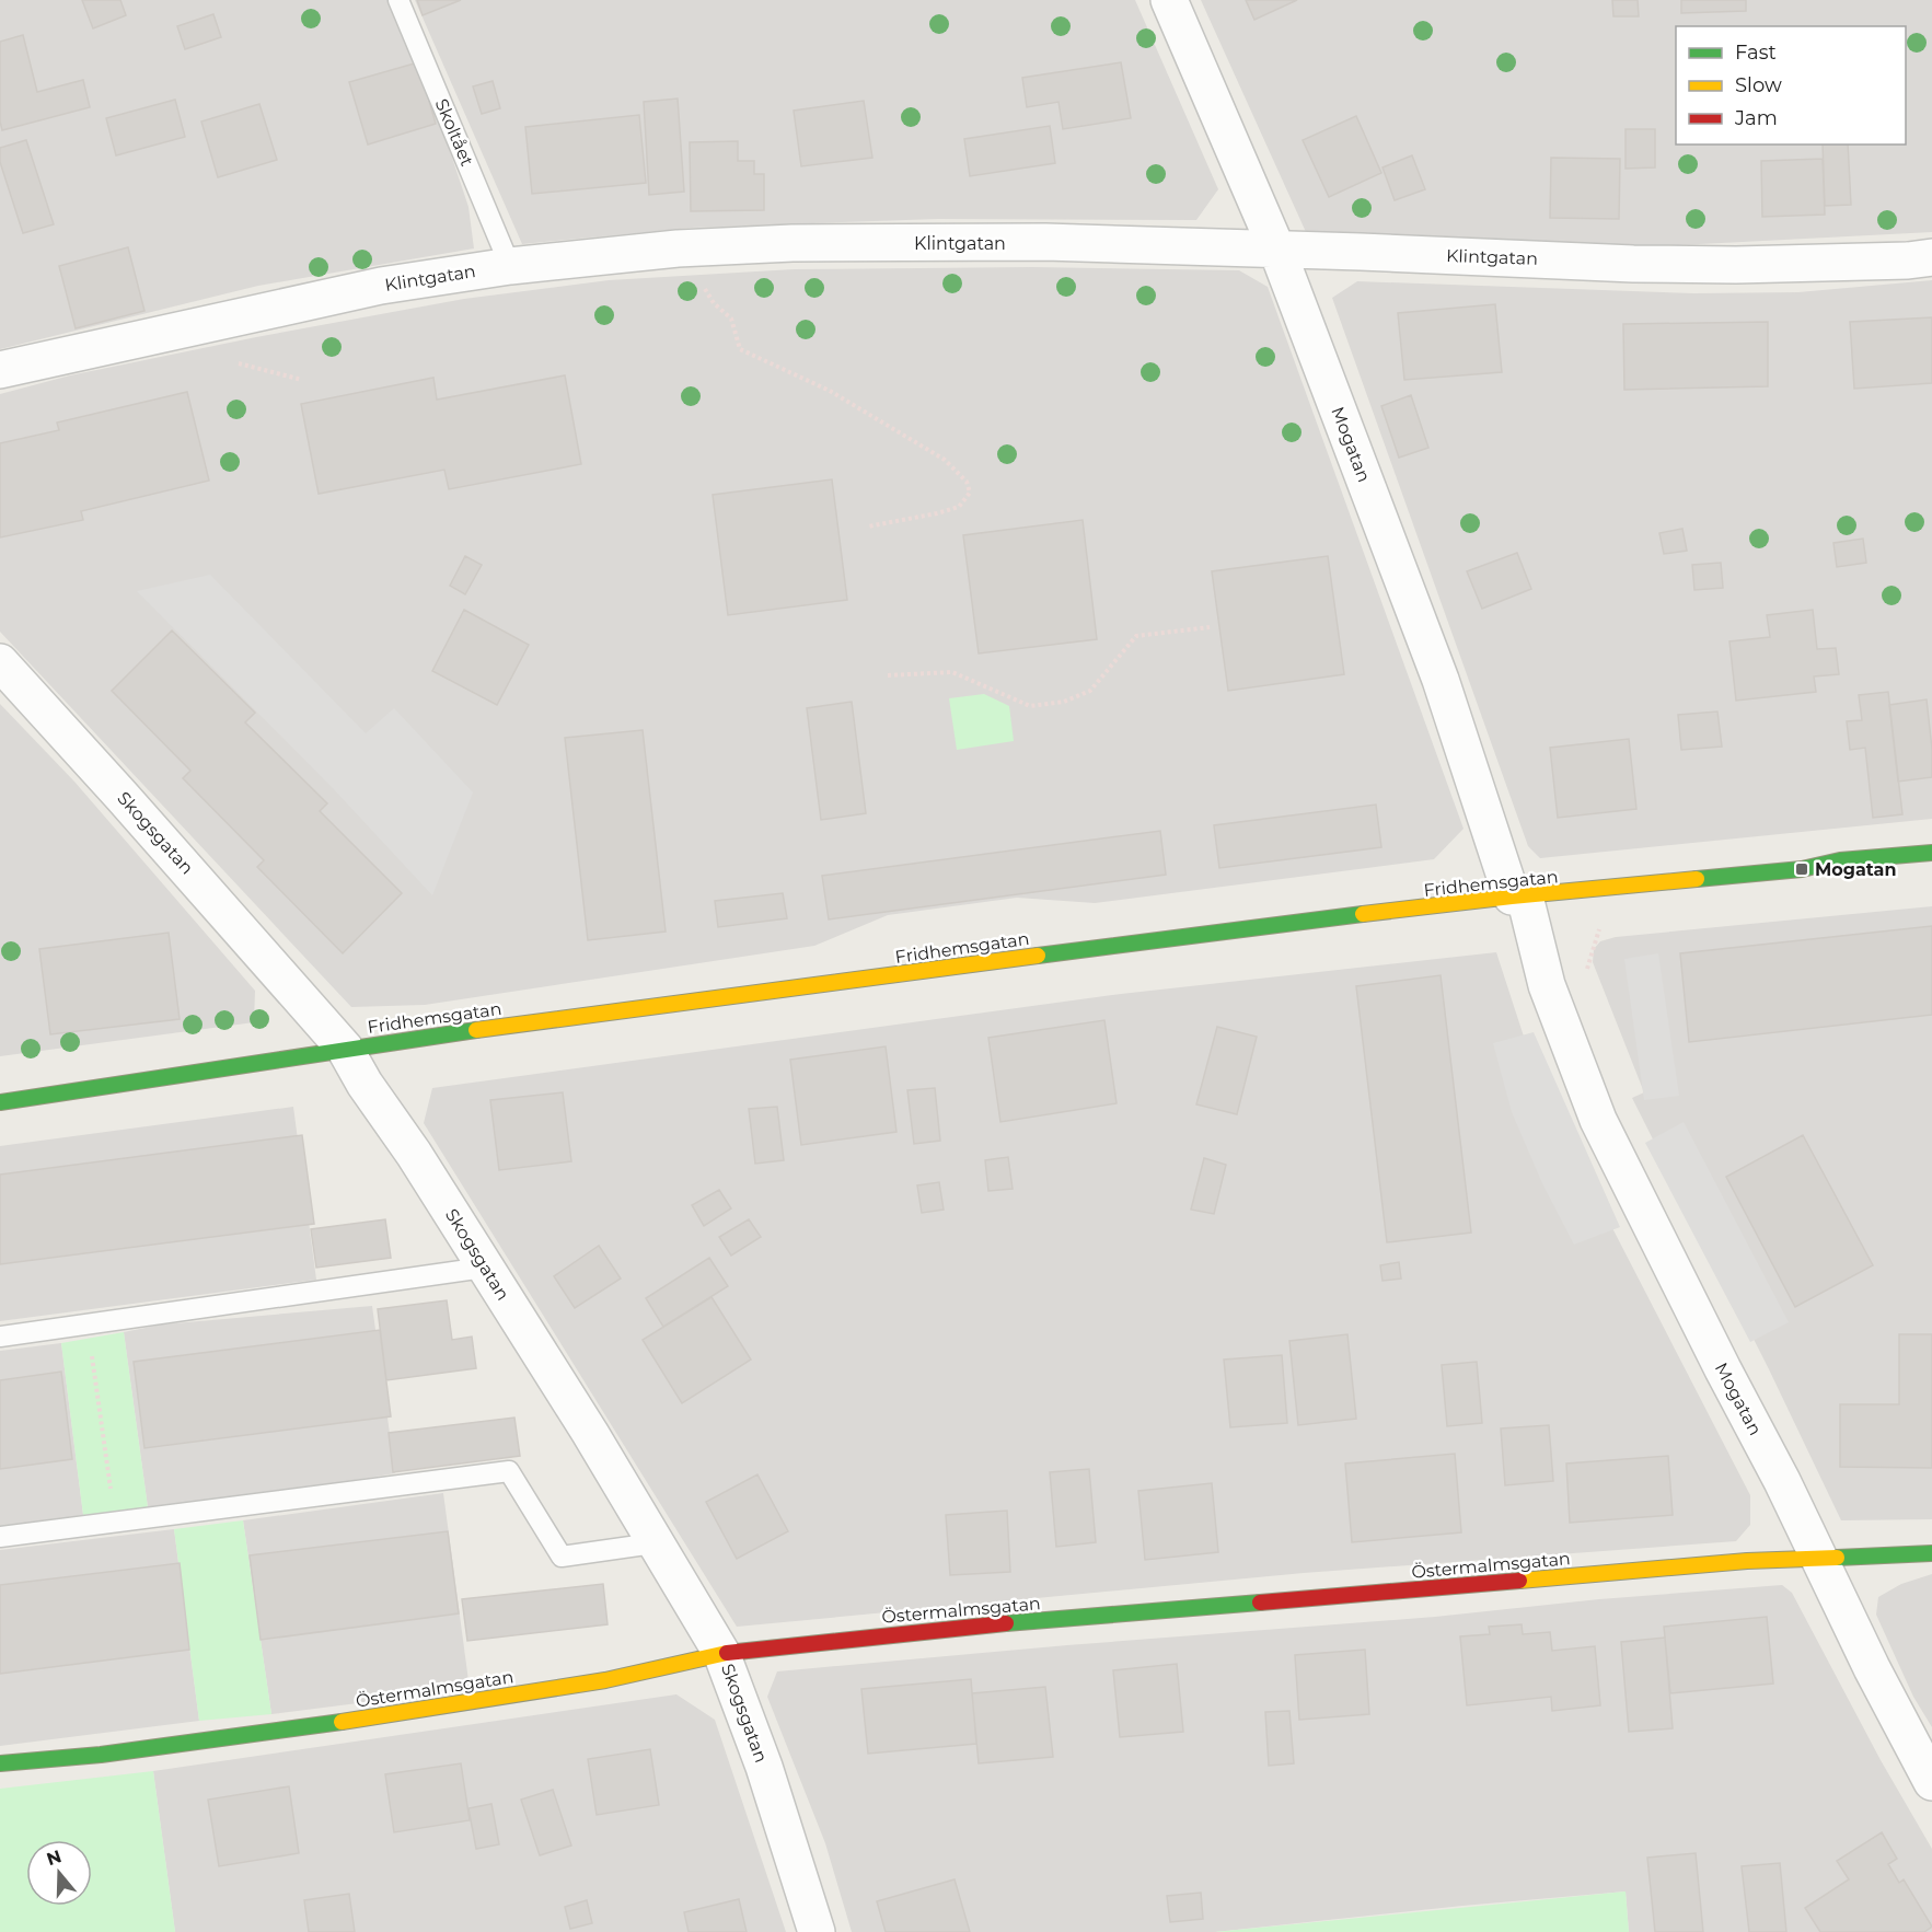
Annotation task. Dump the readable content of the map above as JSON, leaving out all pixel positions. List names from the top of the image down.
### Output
{
  "streets": {
    "street": [
      "Klintgatan",
      "Mogatan",
      "Skogsgatan",
      "Fridhemsgatan",
      "Östermalmsgatan"
    ],
    "lane": ["Skoltået"]
  },
  "crossings": [
    ["Skoltået", "Klintgatan"],
    ["Klintgatan", "Mogatan"],
    ["Mogatan", "Fridhemsgatan"],
    ["Mogatan", "Östermalmsgatan"],
    ["Skogsgatan", "Fridhemsgatan"],
    ["Skogsgatan", "Östermalmsgatan"]
  ],
  "places": {
    "transit": ["Mogatan"]
  },
  "legend": ["Fast", "Slow", "Jam"],
  "north": "top"
}
